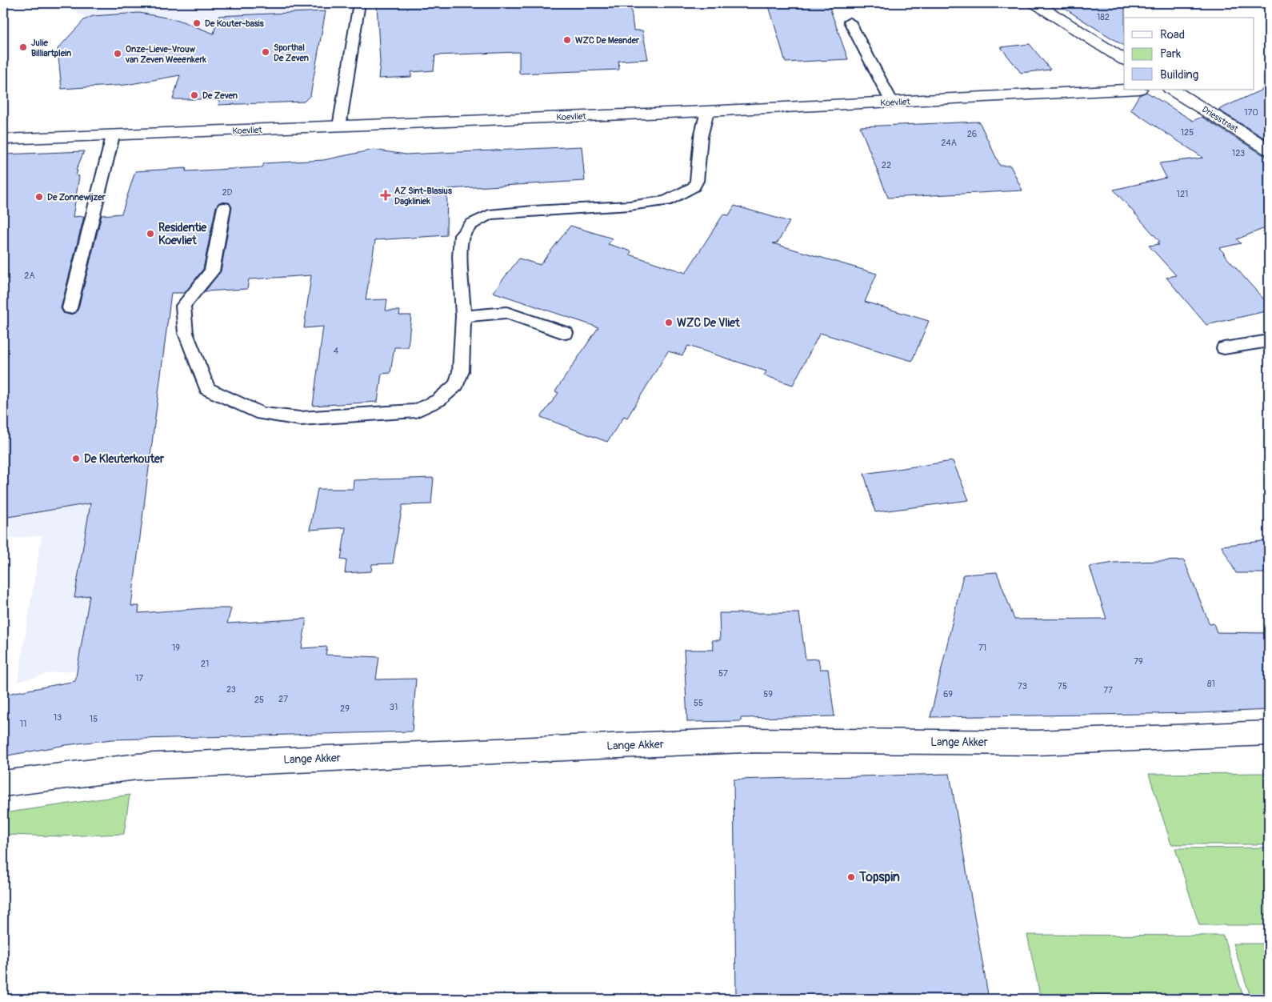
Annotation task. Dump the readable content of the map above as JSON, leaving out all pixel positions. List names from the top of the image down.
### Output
{
  "streets": {
    "street": ["Koevliet", "Driesstraat", "Lange Akker"]
  },
  "places": {
    "other": [
      "De Kouter-basis",
      "WZC De Meander",
      "Julie Billiartplein",
      "Sporthal De Zeven",
      "Onze-Lieve-Vrouw van Zeven Weeënkerk",
      "De Zeven",
      "De Zonnewijzer",
      "Residentie Koevliet",
      "WZC De Vliet",
      "De Kleuterkouter",
      "Topspin"
    ],
    "health": ["AZ Sint-Blasius Dagkliniek"]
  },
  "house_numbers": [
    "182",
    "170",
    "125",
    "26",
    "24A",
    "123",
    "22",
    "2D",
    "121",
    "2A",
    "4",
    "19",
    "71",
    "79",
    "21",
    "57",
    "17",
    "81",
    "73",
    "75",
    "23",
    "77",
    "59",
    "69",
    "27",
    "25",
    "55",
    "31",
    "29",
    "13",
    "15",
    "11"
  ],
  "legend": ["Road", "Park", "Building"]
}
